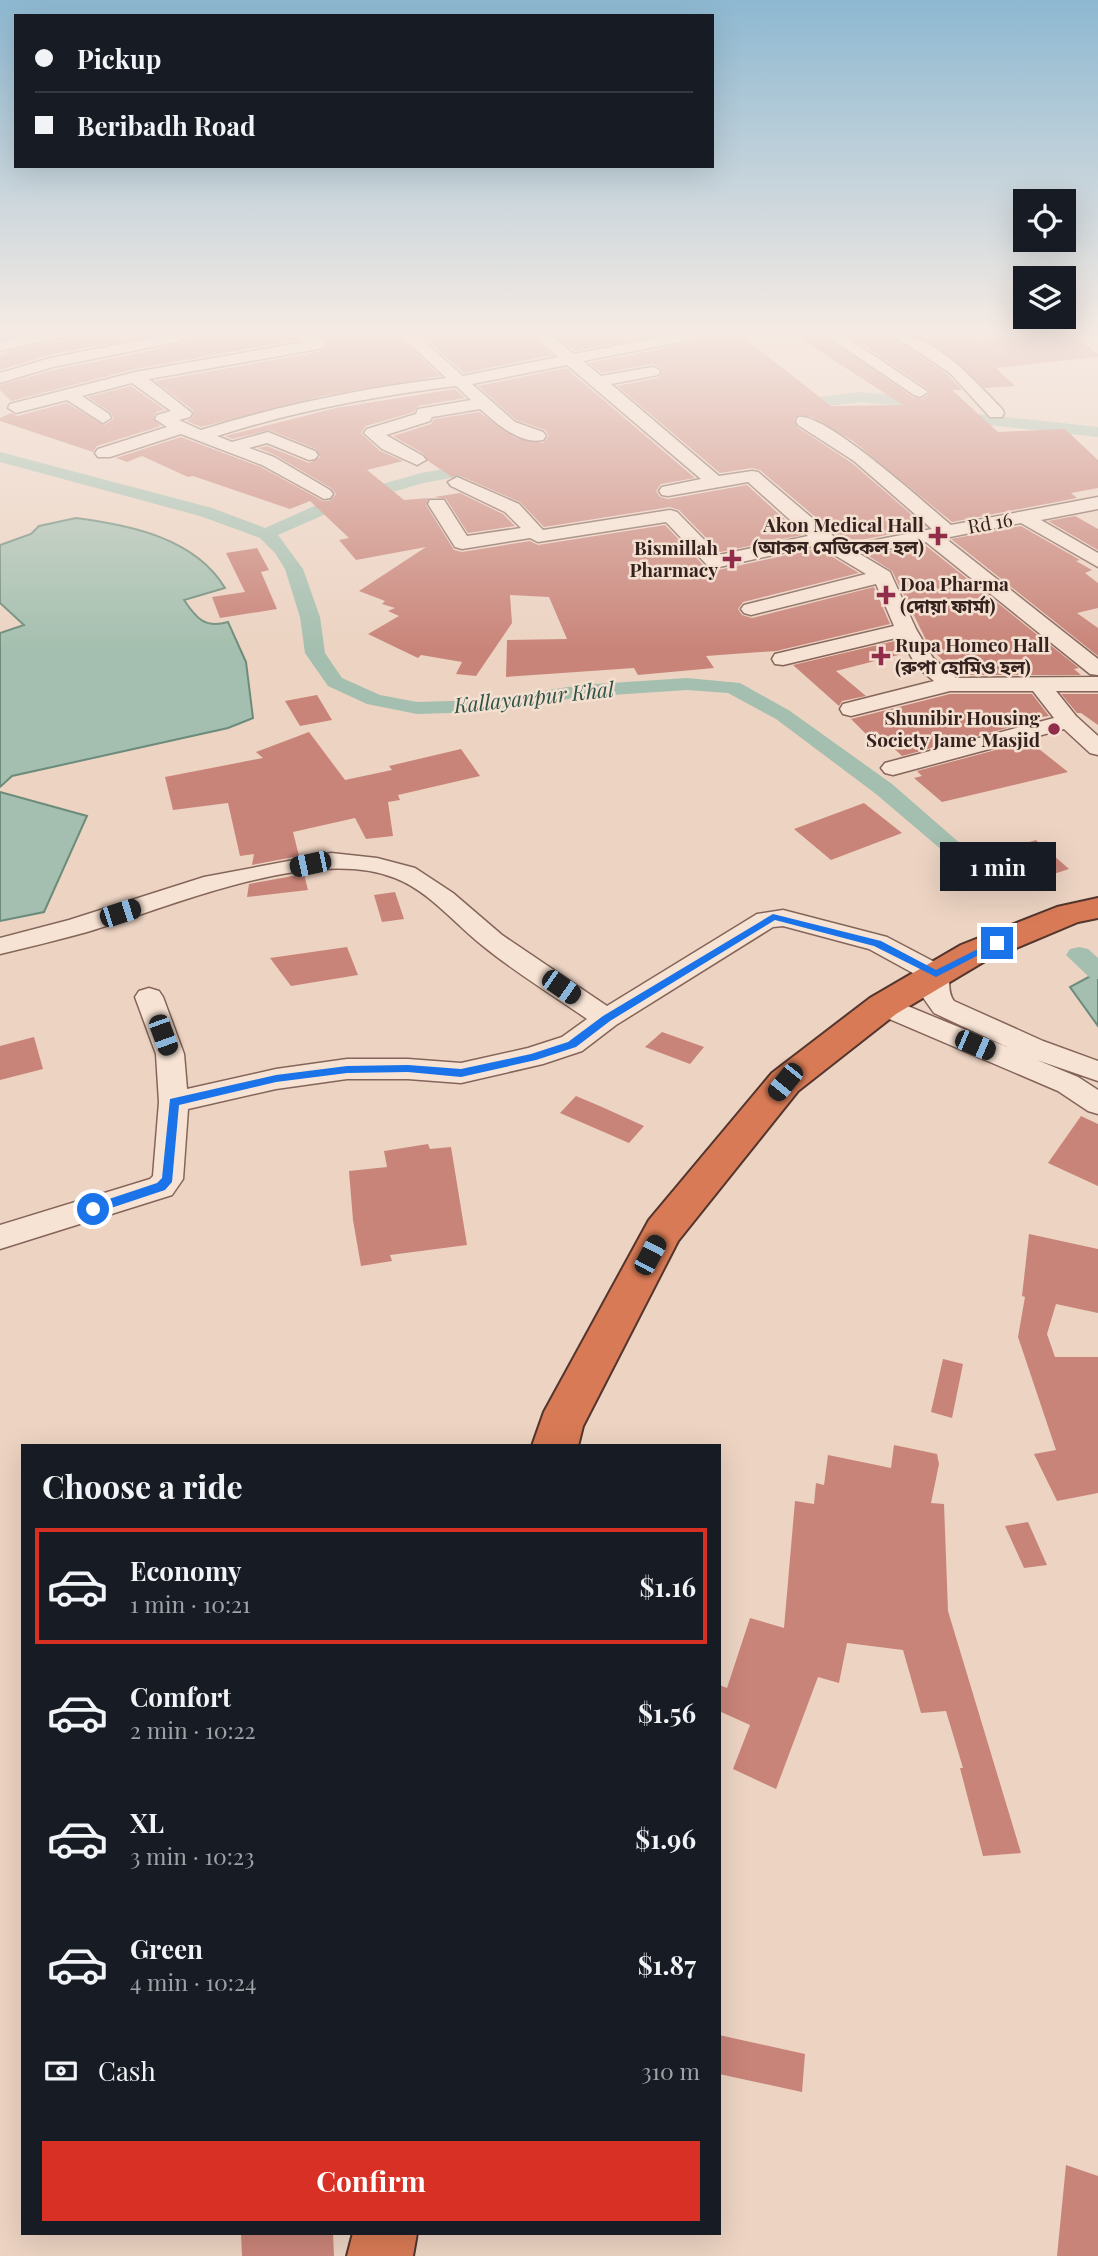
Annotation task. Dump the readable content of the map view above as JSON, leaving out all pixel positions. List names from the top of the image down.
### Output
{
  "streets": {
    "street": ["Rd 16"]
  },
  "water": ["Kallayanpur Khal"],
  "places": {
    "health": [
      "Akon Medical Hall (আকন মেডিকেল হল)",
      "Bismillah Pharmacy",
      "Doa Pharma (দোয়া ফার্মা)",
      "Rupa Homeo Hall (রুপা হোমিও হল)"
    ],
    "other": ["Shunibir Housing Society Jame Masjid"]
  },
  "page": {
    "banner": ["Pickup", "Beribadh Road"],
    "bubble": "1 min",
    "heading": "Choose a ride",
    "list": [
      {
        "name": "Economy",
        "note": "1 min · 10:21",
        "value": "$1.16"
      },
      {
        "name": "Comfort",
        "note": "2 min · 10:22",
        "value": "$1.56"
      },
      {
        "name": "XL",
        "note": "3 min · 10:23",
        "value": "$1.96"
      },
      {
        "name": "Green",
        "note": "4 min · 10:24",
        "value": "$1.87"
      }
    ],
    "pay": ["Cash", "310 m"],
    "buttons": "Confirm"
  }
}
